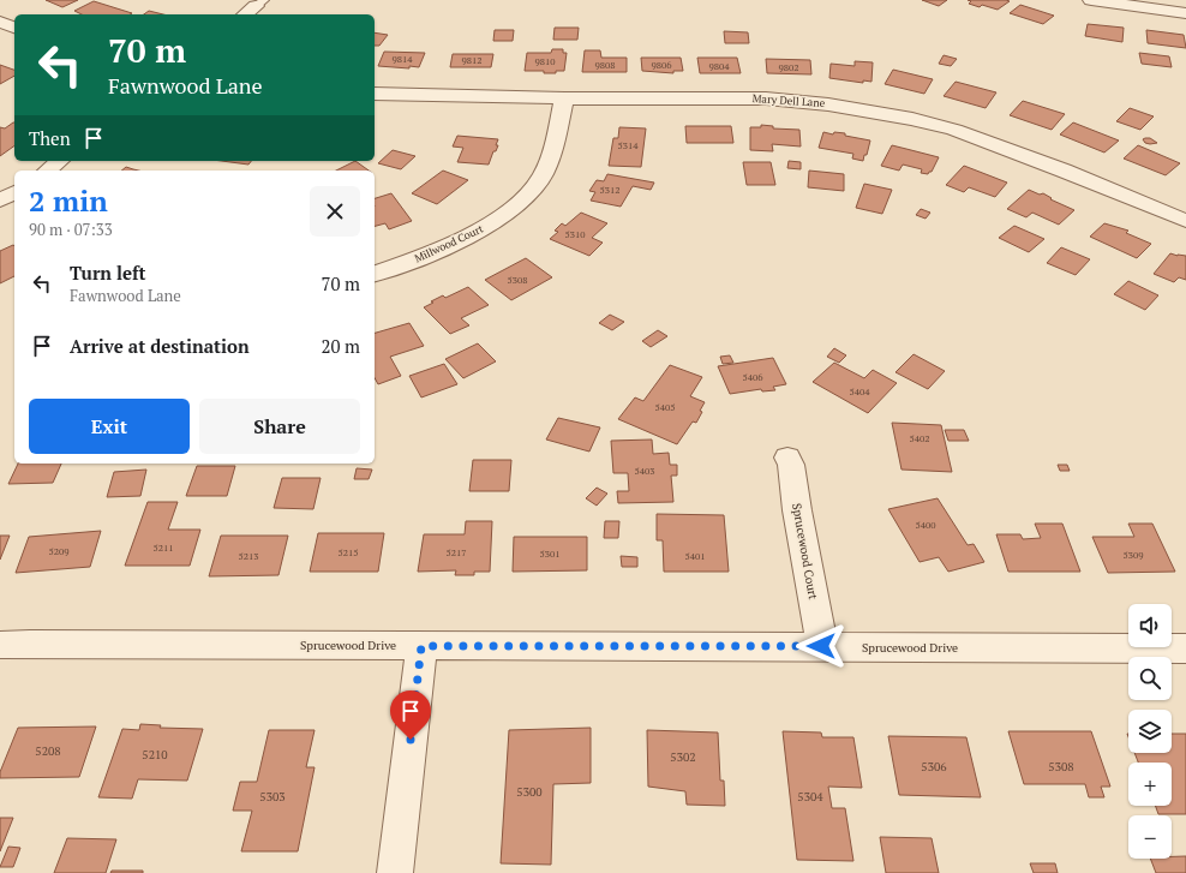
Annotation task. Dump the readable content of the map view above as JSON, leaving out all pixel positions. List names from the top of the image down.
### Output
{
  "streets": {
    "street": [
      "Mary Dell Lane",
      "Millwood Court",
      "Sprucewood Court",
      "Sprucewood Drive"
    ]
  },
  "crossings": [
    ["Mary Dell Lane", "Millwood Court"],
    ["Sprucewood Court", "Sprucewood Drive"]
  ],
  "house_numbers": [
    "9814",
    "9812",
    "9810",
    "9808",
    "9806",
    "9804",
    "9802",
    "5314",
    "5312",
    "5310",
    "5308",
    "5406",
    "5404",
    "5405",
    "5402",
    "5403",
    "5400",
    "5211",
    "5209",
    "5215",
    "5217",
    "5301",
    "5309",
    "5213",
    "5401",
    "5208",
    "5210",
    "5302",
    "5306",
    "5308",
    "5300",
    "5303",
    "5304"
  ],
  "page": {
    "turn": ["70 m", "Fawnwood Lane"],
    "then": "Then",
    "heading": ["2 min", "90 m · 07:33"],
    "list": [
      {
        "name": "Turn left",
        "note": "Fawnwood Lane",
        "value": "70 m"
      },
      {
        "name": "Arrive at destination",
        "value": "20 m"
      }
    ],
    "buttons": ["Exit", "Share"],
    "map_buttons": ["+", "−"]
  }
}
